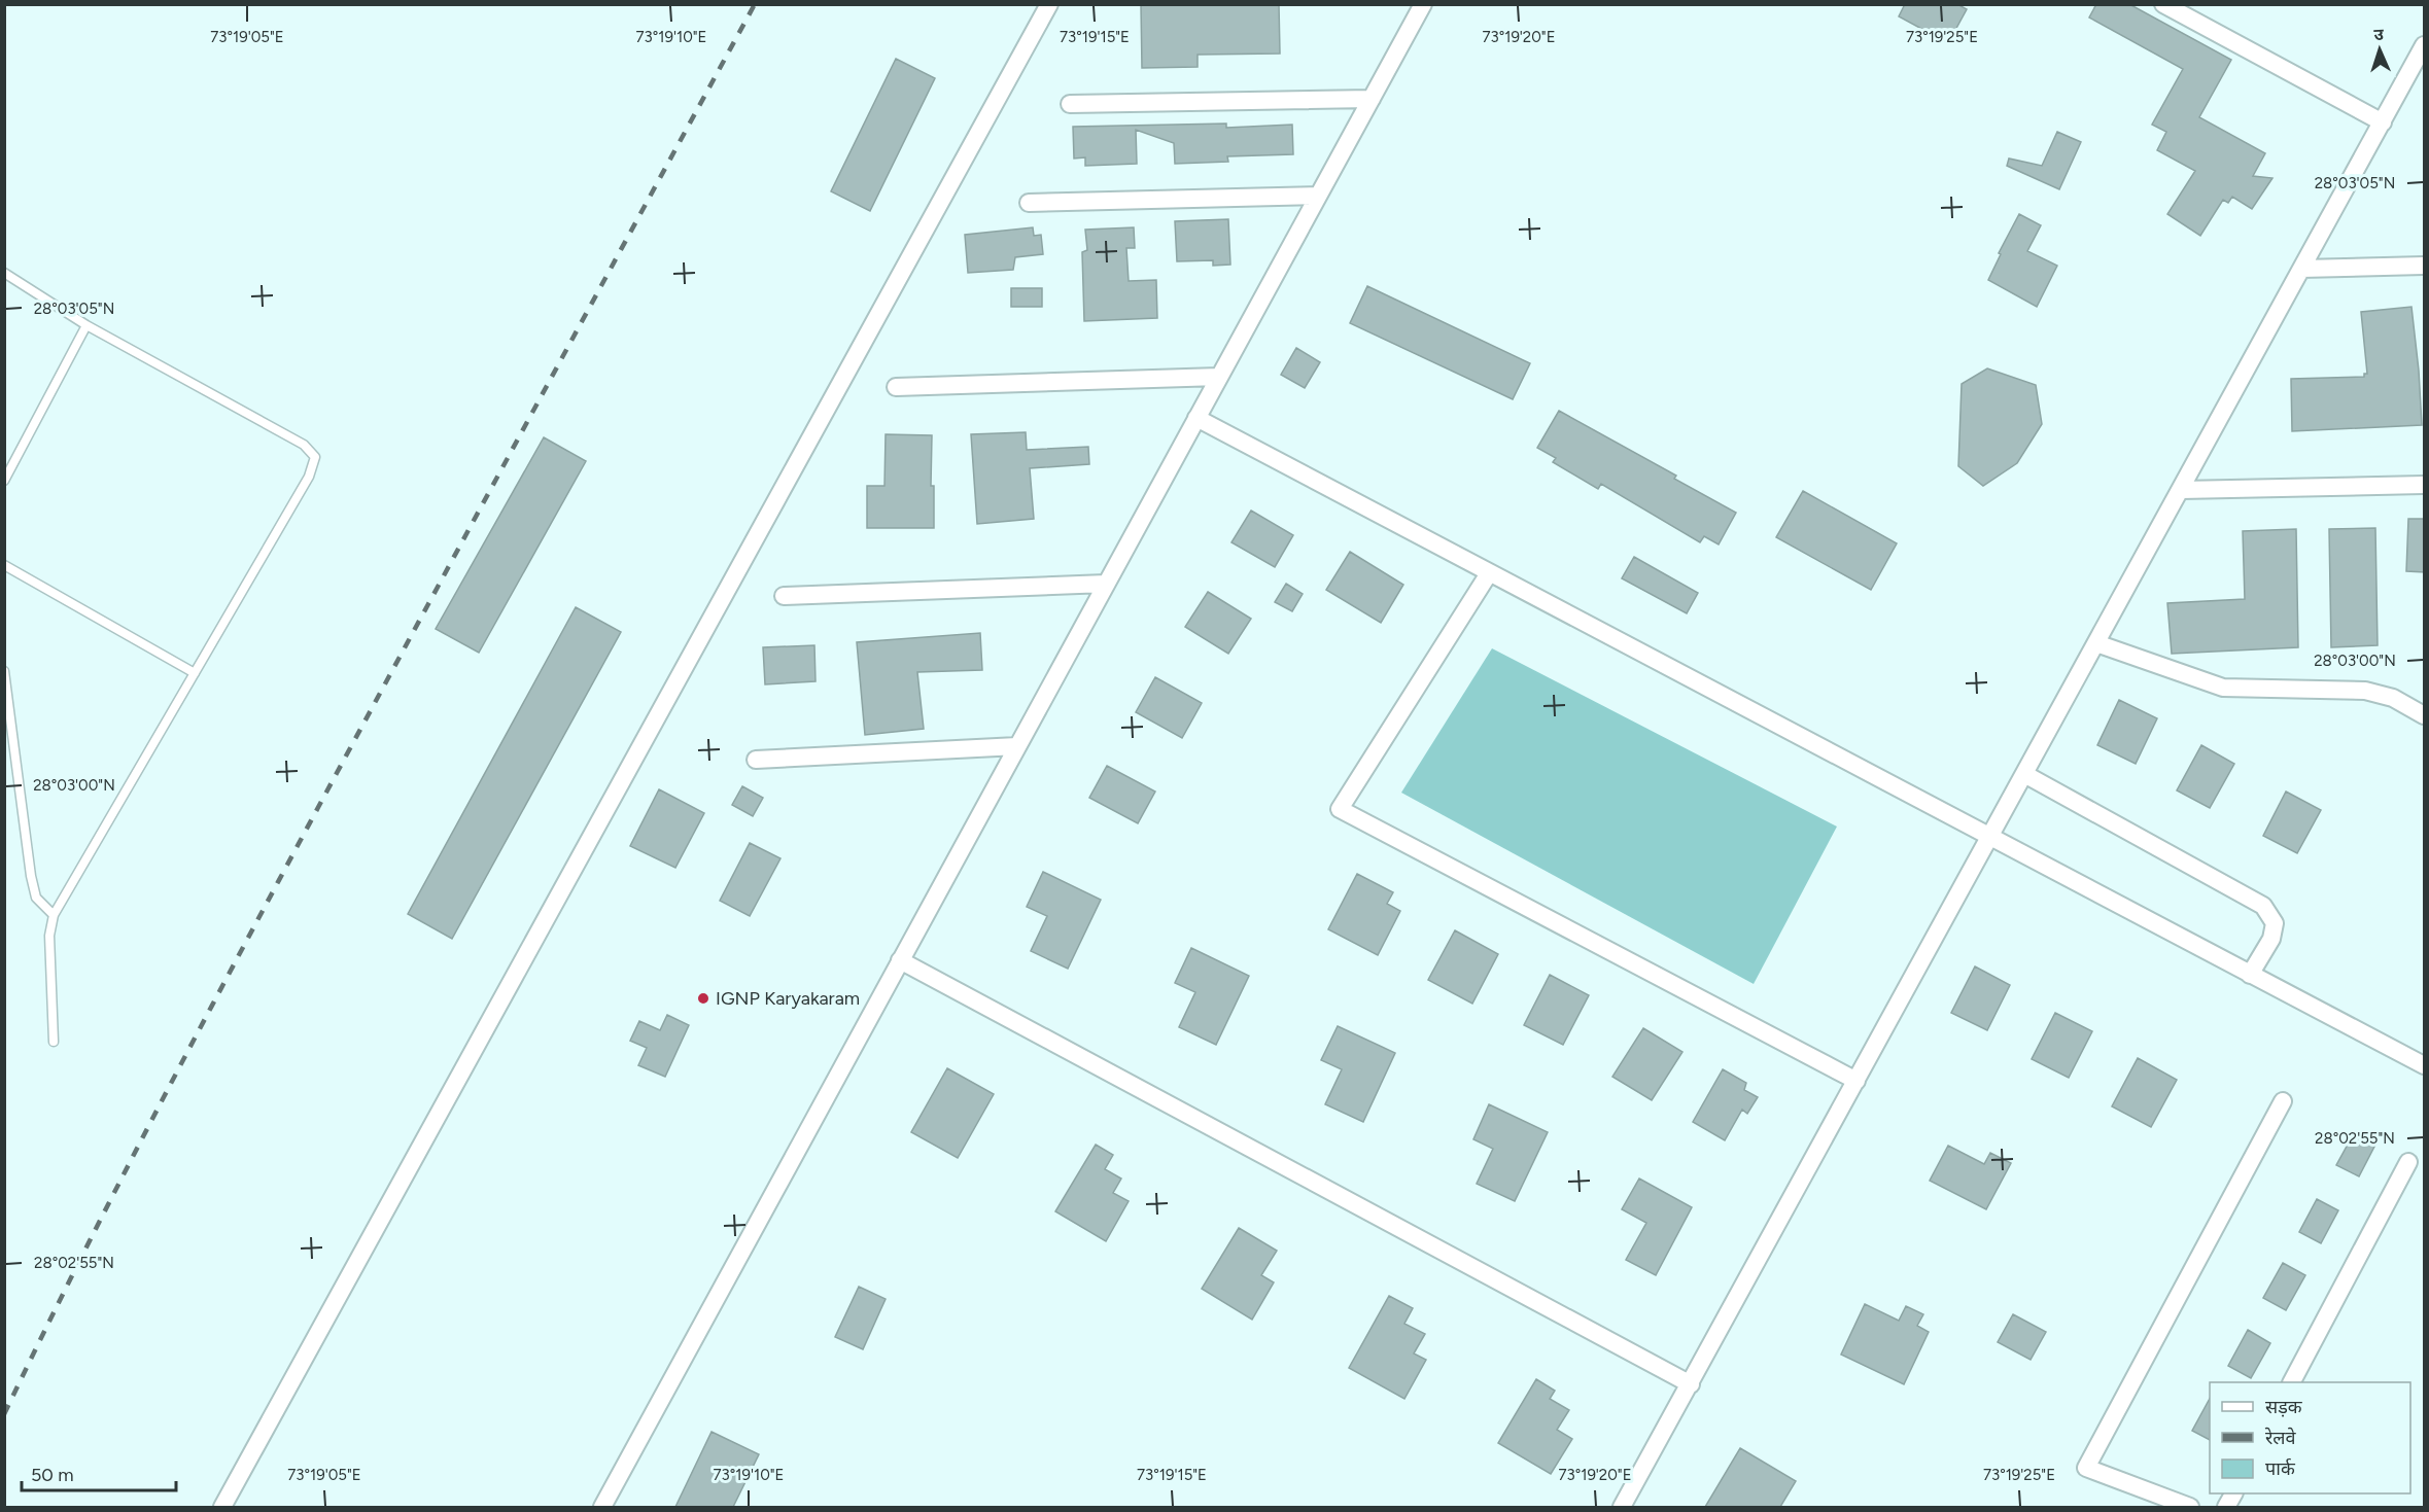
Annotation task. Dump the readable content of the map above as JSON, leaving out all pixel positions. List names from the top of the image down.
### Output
{
  "places": ["IGNP Karyakaram"],
  "legend": ["सड़क", "रेलवे", "पार्क"],
  "scale_bar": "50 m",
  "north": "top",
  "coordinates": [
    "73°19'05\"E",
    "73°19'10\"E",
    "73°19'15\"E",
    "73°19'20\"E",
    "73°19'25\"E",
    "28°03'05\"N",
    "28°03'00\"N",
    "28°02'55\"N"
  ]
}
